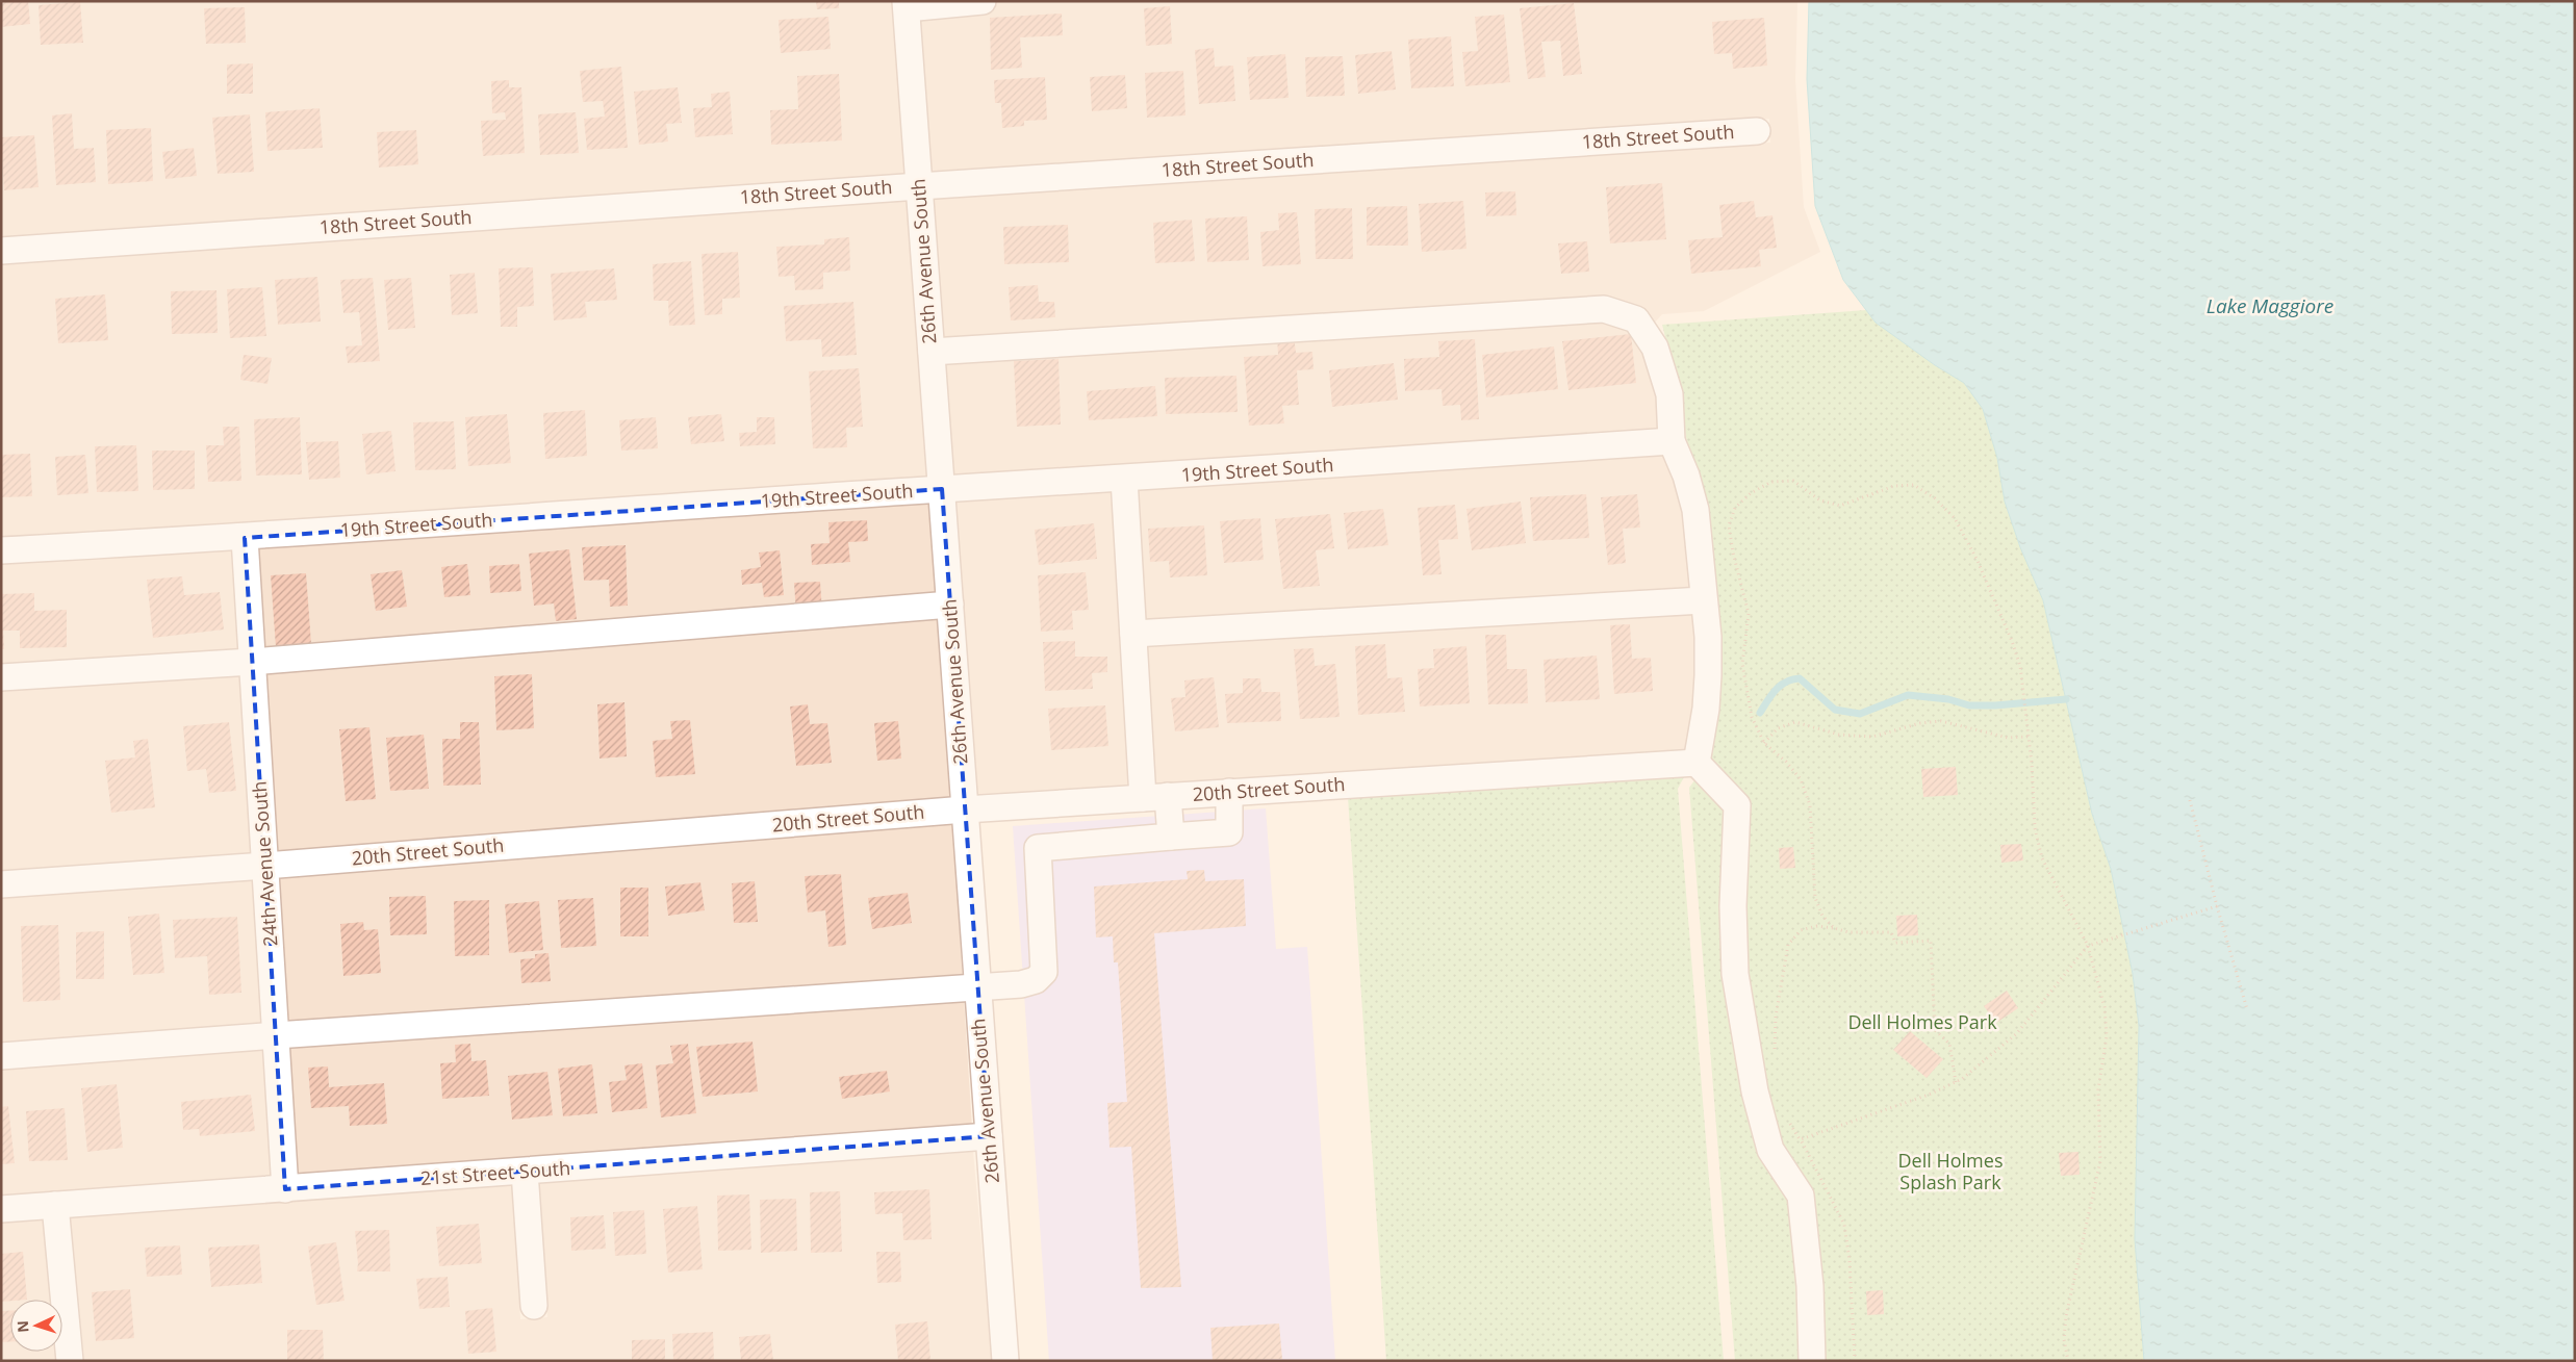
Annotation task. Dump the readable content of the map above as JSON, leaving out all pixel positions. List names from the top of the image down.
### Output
{
  "streets": {
    "street": [
      "18th Street South",
      "26th Avenue South",
      "19th Street South",
      "20th Street South",
      "24th Avenue South",
      "21st Street South"
    ]
  },
  "crossings": [
    ["18th Street South", "26th Avenue South"],
    ["26th Avenue South", "19th Street South"],
    ["26th Avenue South", "20th Street South"],
    ["26th Avenue South", "21st Street South"],
    ["19th Street South", "24th Avenue South"],
    ["20th Street South", "24th Avenue South"],
    ["24th Avenue South", "21st Street South"]
  ],
  "water": ["Lake Maggiore"],
  "parks": ["Dell Holmes Park", "Dell Holmes Splash Park"],
  "north": "left"
}
